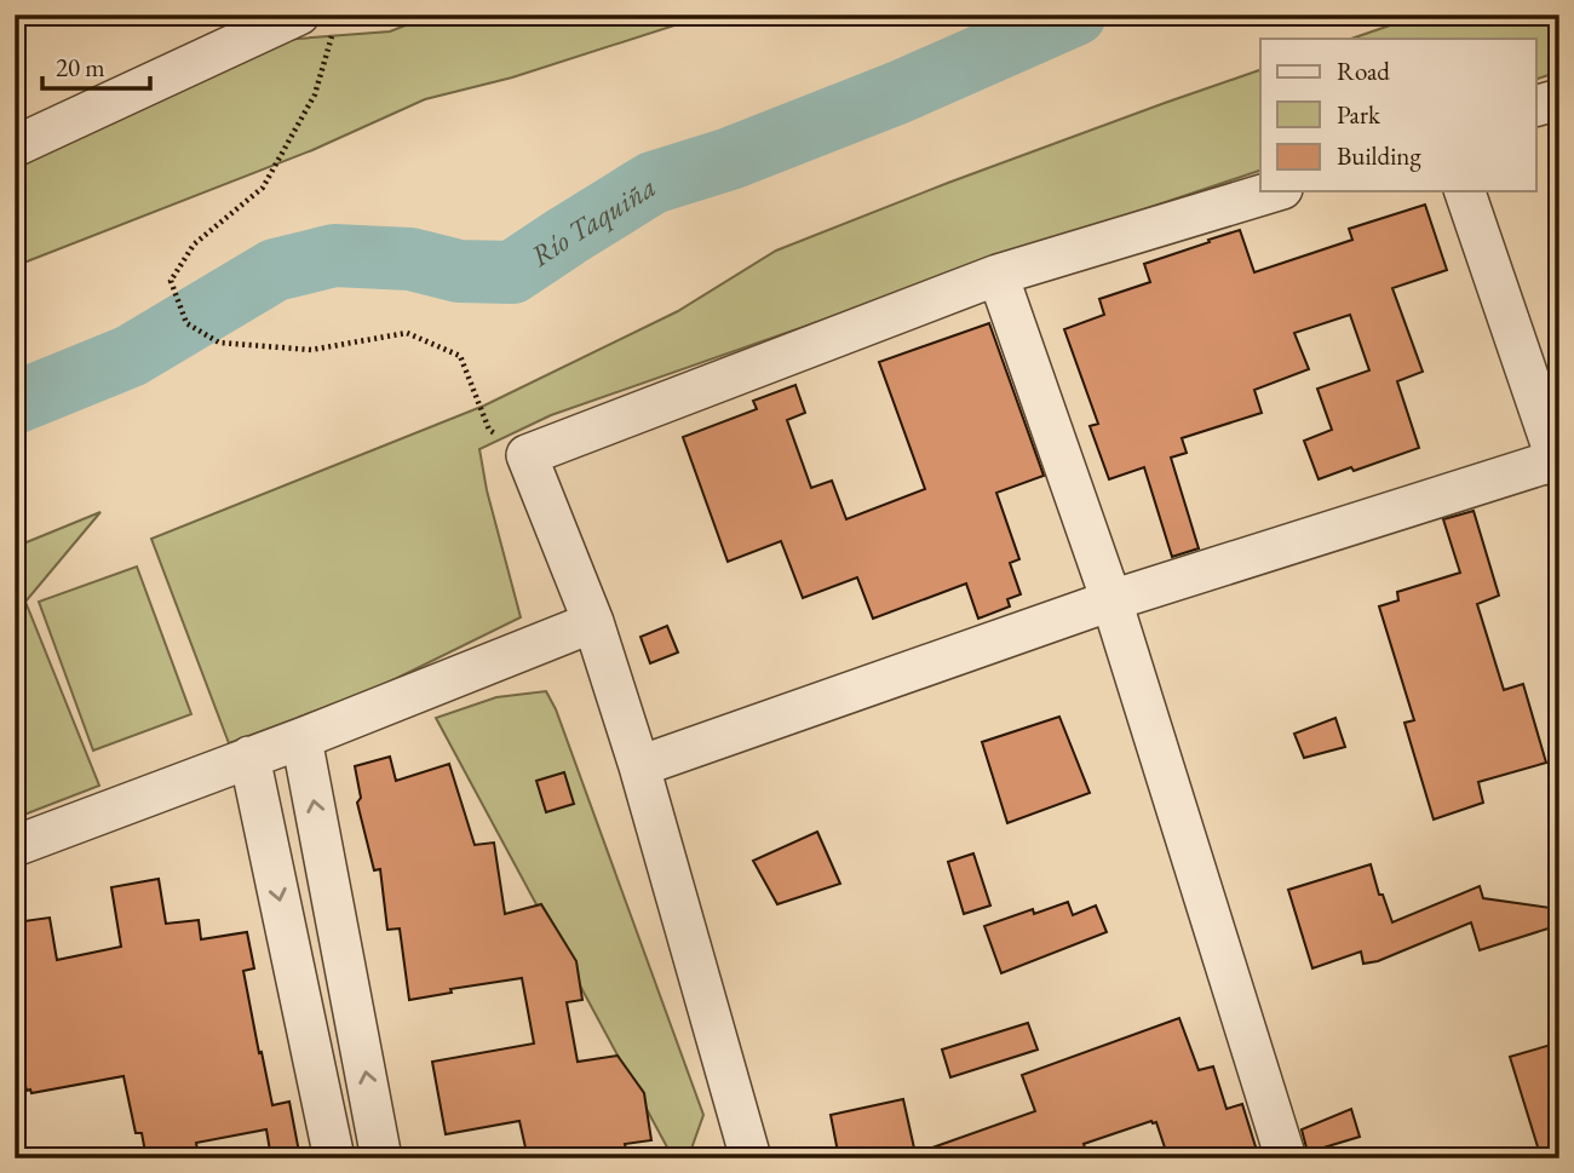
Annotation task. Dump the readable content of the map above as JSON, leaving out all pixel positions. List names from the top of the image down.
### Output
{
  "water": ["Río Taquiña"],
  "legend": ["Road", "Park", "Building"],
  "scale_bar": "20 m"
}
